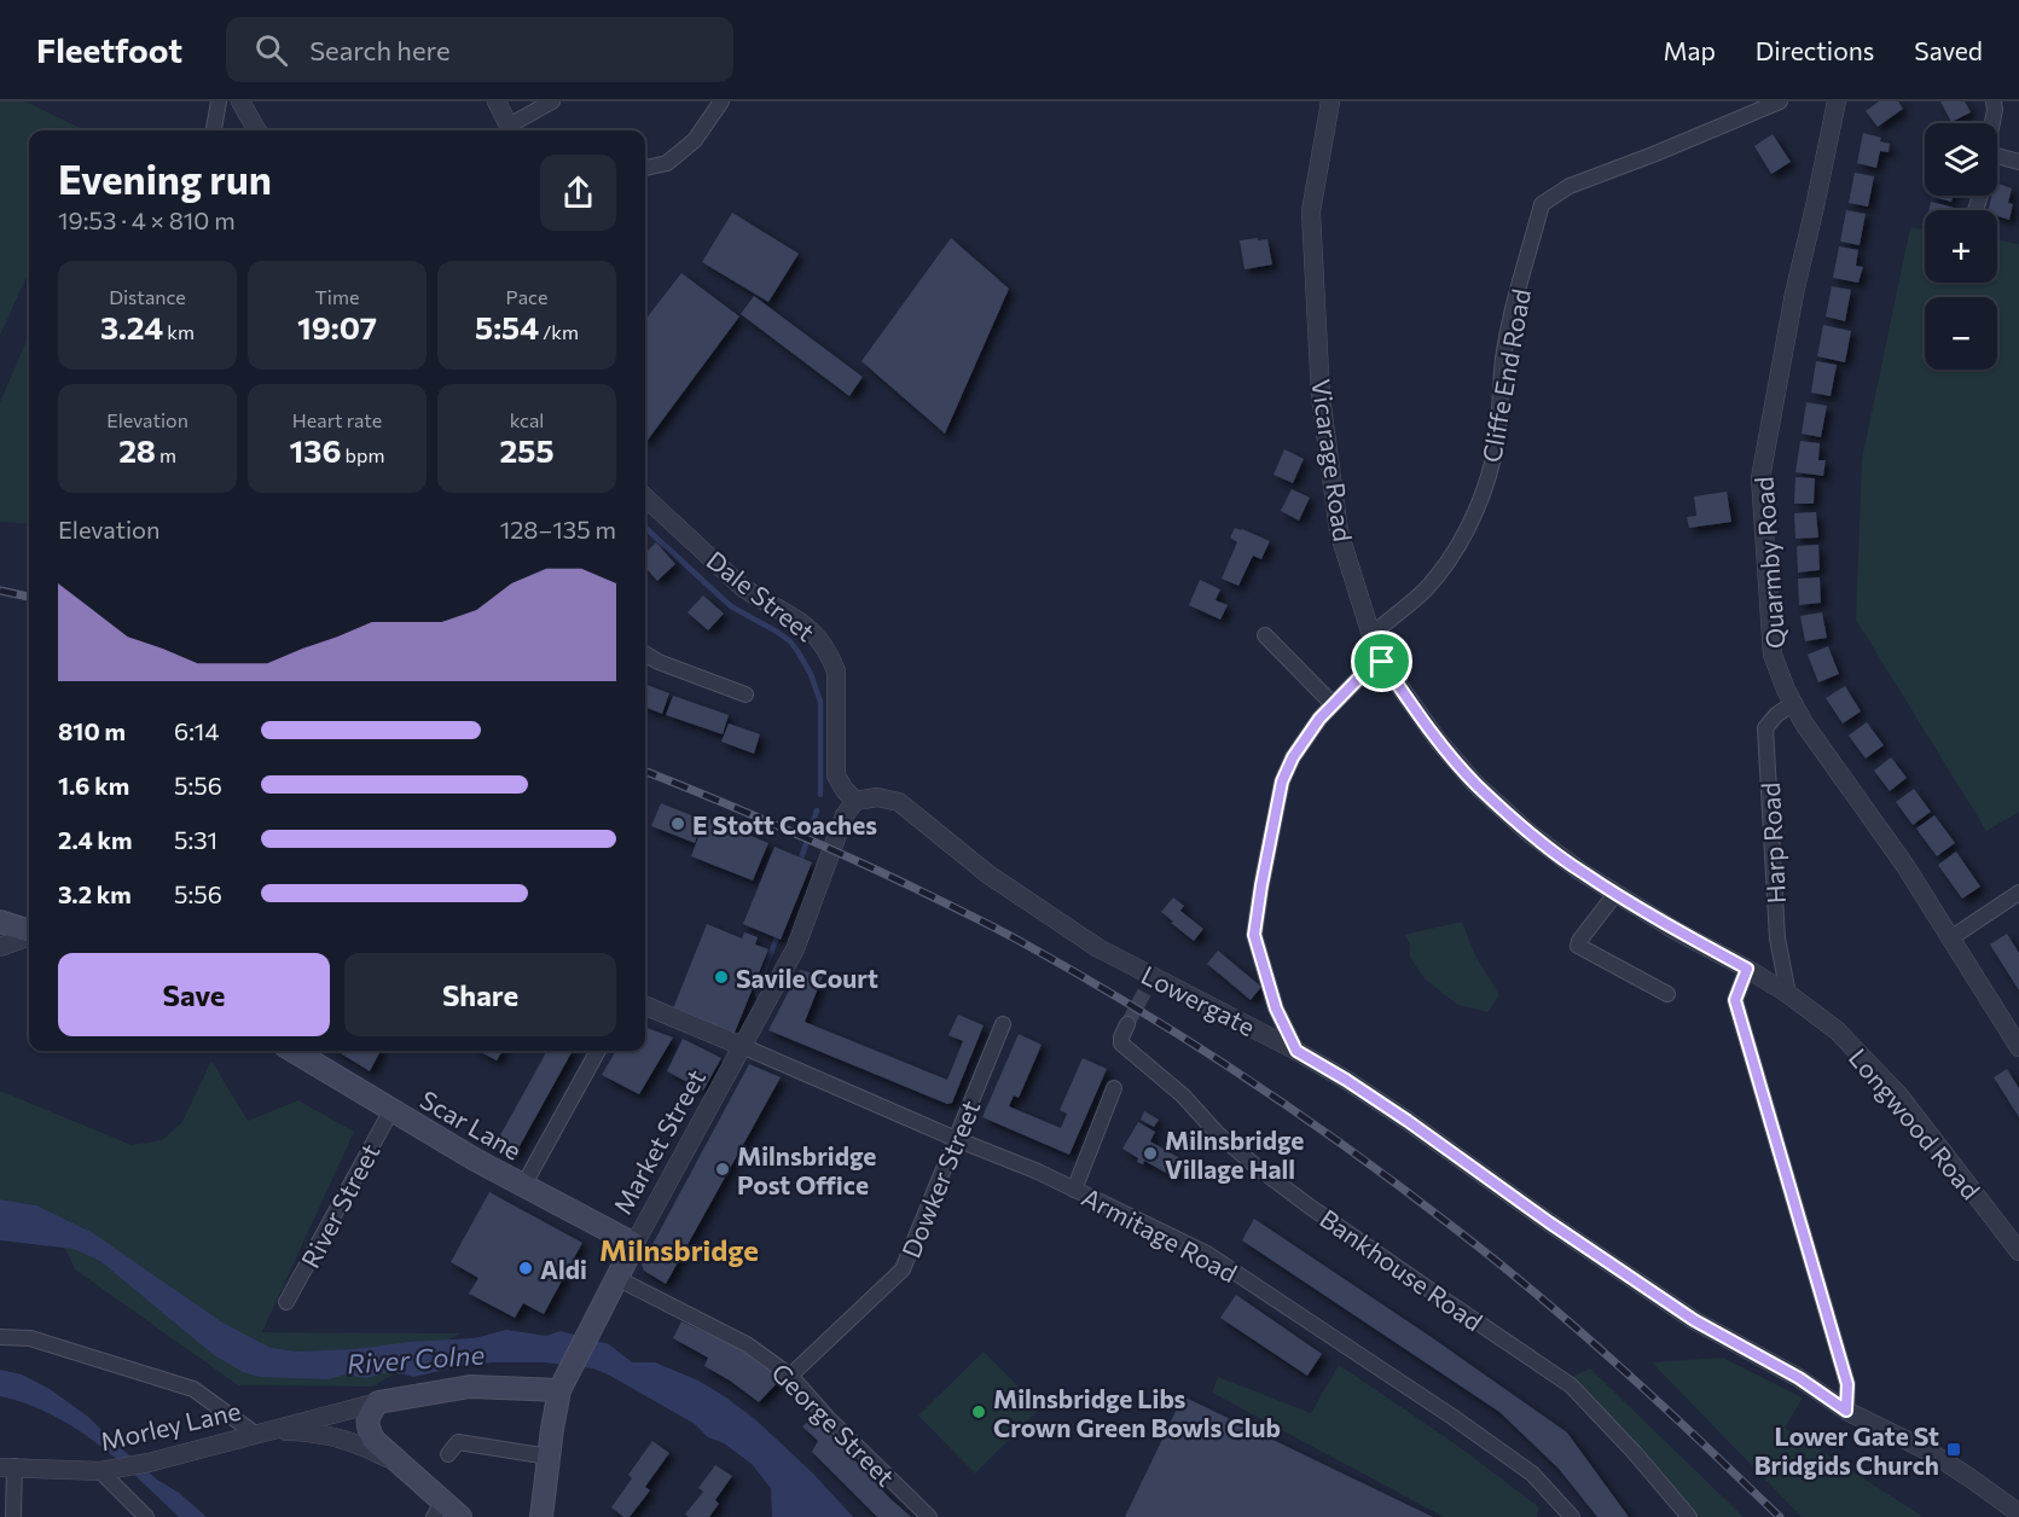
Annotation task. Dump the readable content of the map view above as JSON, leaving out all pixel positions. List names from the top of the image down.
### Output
{
  "streets": {
    "main road": ["Scar Lane", "Market Street", "Morley Lane"],
    "street": [
      "Cliffe End Road",
      "Vicarage Road",
      "Quarmby Road",
      "Dale Street",
      "Harp Road",
      "Lowergate",
      "Longwood Road",
      "Dowker Street",
      "River Street",
      "Armitage Road",
      "Bankhouse Road",
      "George Street"
    ]
  },
  "crossings": [
    ["Cliffe End Road", "Vicarage Road"],
    ["Vicarage Road", "Longwood Road"],
    ["Quarmby Road", "Harp Road"],
    ["Dale Street", "Lowergate"],
    ["Dale Street", "Market Street"],
    ["Harp Road", "Longwood Road"],
    ["Lowergate", "Market Street"],
    ["Scar Lane", "Market Street"],
    ["Scar Lane", "River Street"],
    ["Market Street", "Armitage Road"],
    ["Market Street", "George Street"],
    ["Market Street", "Morley Lane"],
    ["Dowker Street", "Armitage Road"],
    ["Dowker Street", "George Street"]
  ],
  "districts": ["Milnsbridge"],
  "water": ["River Colne"],
  "places": {
    "other": [
      "E Stott Coaches",
      "Savile Court",
      "Milnsbridge Village Hall",
      "Milnsbridge Post Office",
      "Aldi",
      "Milnsbridge Libs Crown Green Bowls Club"
    ],
    "transit": ["Lower Gate St Bridgids Church"]
  },
  "page": {
    "header": "Fleetfoot",
    "search": "Search here",
    "nav": ["Map", "Directions", "Saved"],
    "map_buttons": ["+", "−"],
    "heading": ["Evening run", "19:53 · 4 × 810 m"],
    "stats": [
      ["Distance", "3.24 km"],
      ["Time", "19:07"],
      ["Pace", "5:54 /km"],
      ["Elevation", "28 m"],
      ["Heart rate", "136 bpm"],
      ["kcal", "255"]
    ],
    "chart": ["Elevation", "128–135 m"],
    "list": [
      {
        "name": "810 m",
        "note": "6:14"
      },
      {
        "name": "1.6 km",
        "note": "5:56"
      },
      {
        "name": "2.4 km",
        "note": "5:31"
      },
      {
        "name": "3.2 km",
        "note": "5:56"
      }
    ],
    "buttons": ["Save", "Share"]
  }
}
